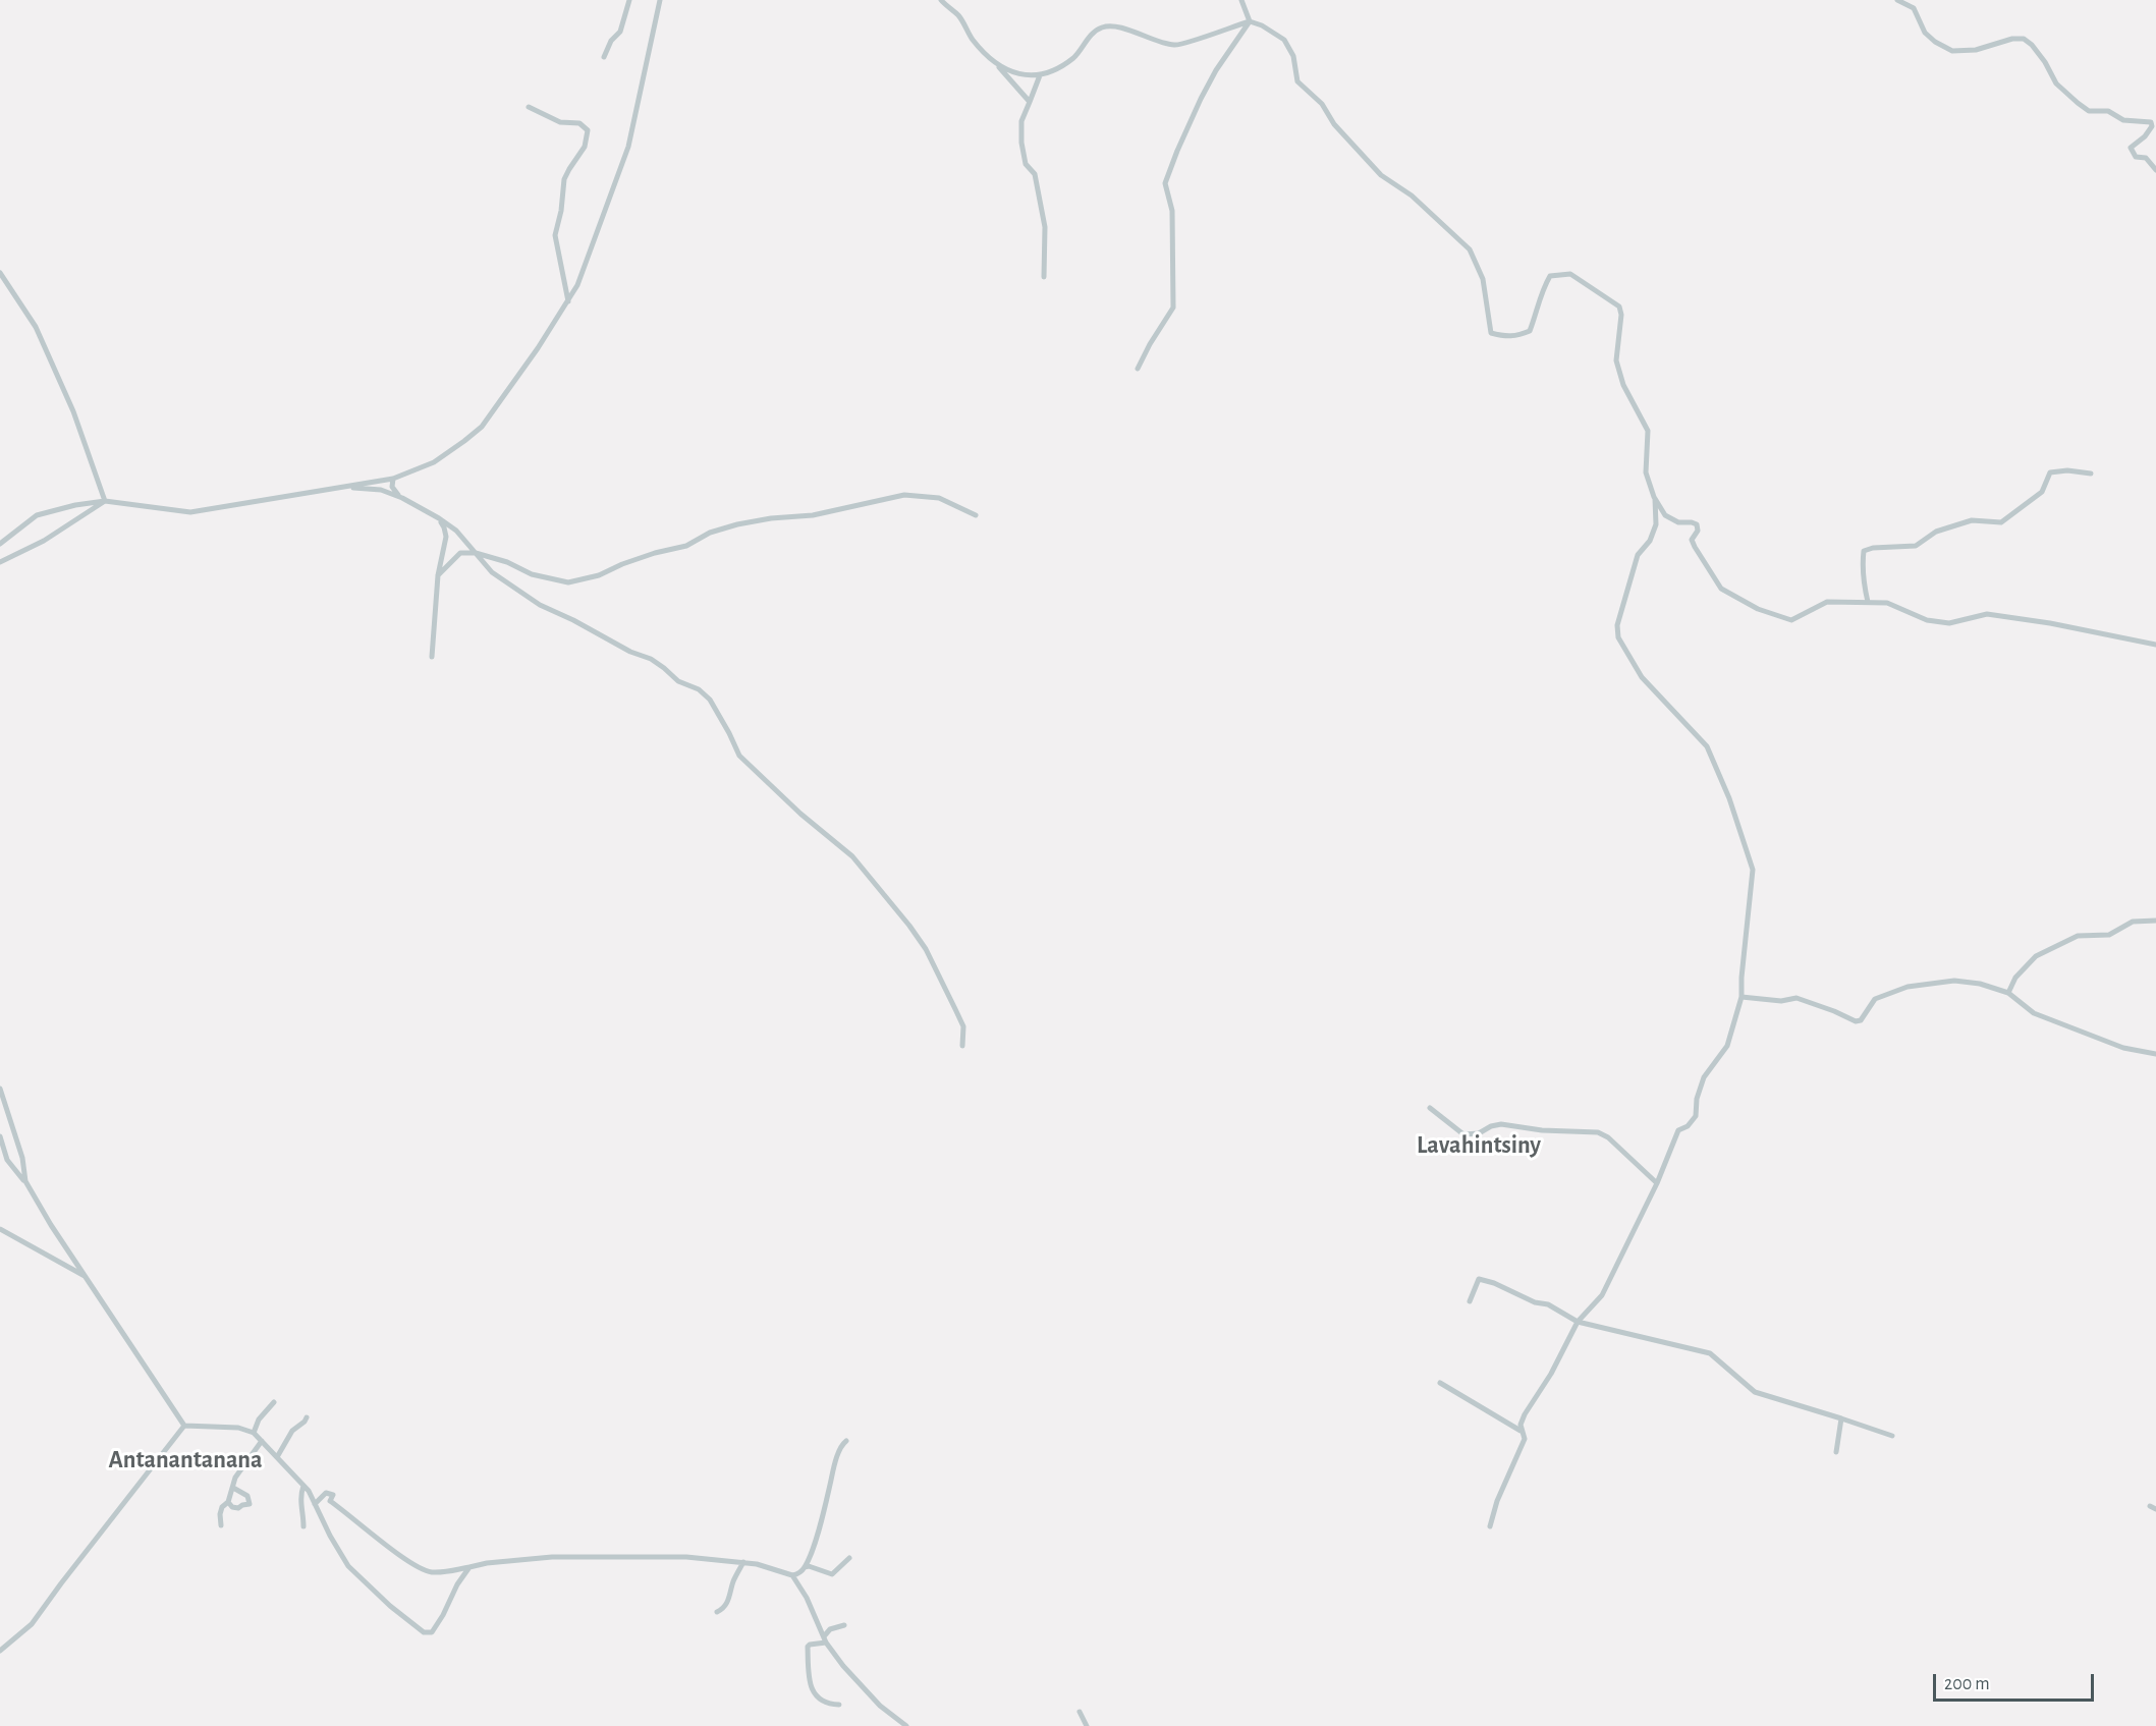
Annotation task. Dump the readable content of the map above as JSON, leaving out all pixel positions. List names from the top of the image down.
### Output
{
  "districts": ["Lavahintsiny", "Antanantanana"],
  "scale_bar": "200 m"
}
